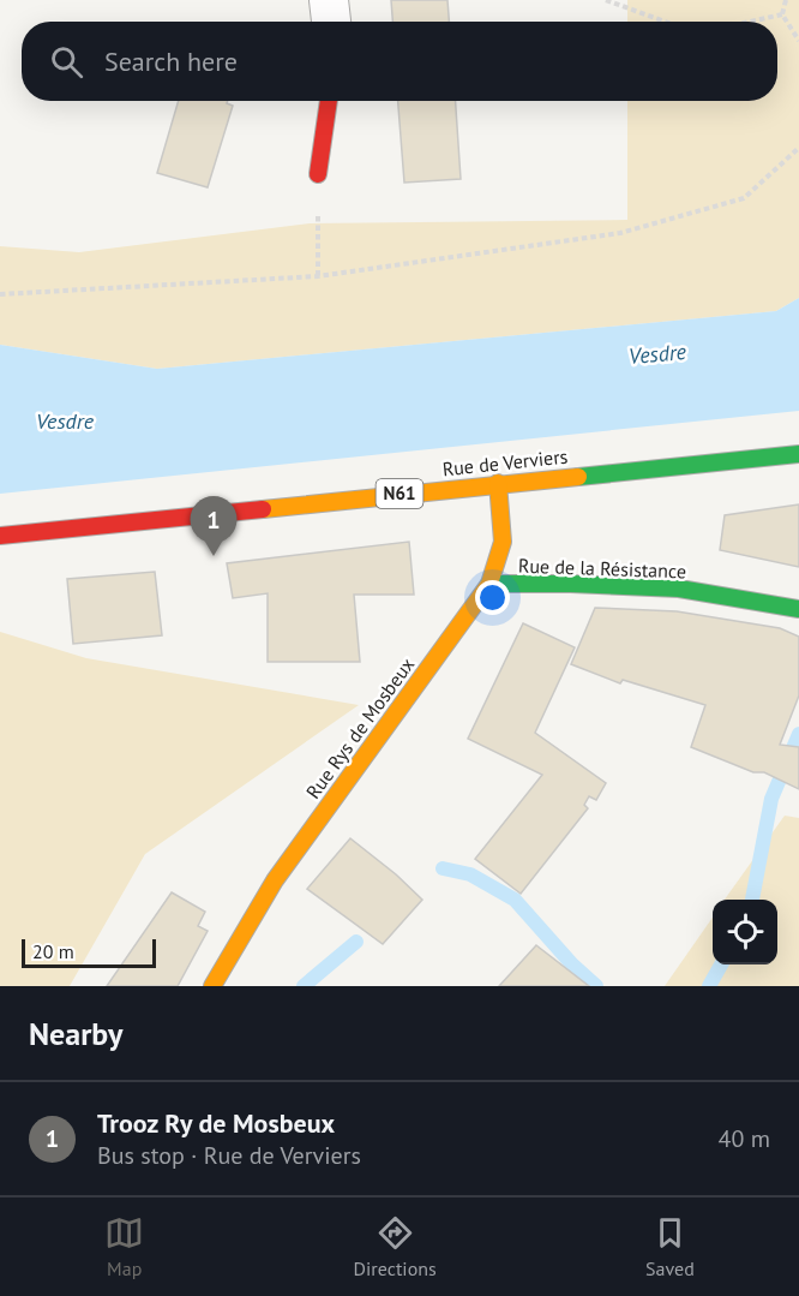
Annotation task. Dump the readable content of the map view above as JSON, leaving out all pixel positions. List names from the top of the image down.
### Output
{
  "streets": {
    "main road": [
      "Rue de Verviers",
      "N61",
      "Rue de la Résistance",
      "Rue Rys de Mosbeux"
    ]
  },
  "crossings": [
    ["Rue de Verviers", "Rue Rys de Mosbeux"],
    ["Rue de la Résistance", "Rue Rys de Mosbeux"]
  ],
  "water": ["Vesdre"],
  "scale_bar": "20 m",
  "page": {
    "search": "Search here",
    "pins": "1",
    "scale": "20 m",
    "heading": "Nearby",
    "list": [
      {
        "mark": "1",
        "name": "Trooz Ry de Mosbeux",
        "note": "Bus stop · Rue de Verviers",
        "value": "40 m"
      }
    ],
    "nav": ["Map", "Directions", "Saved"]
  }
}
